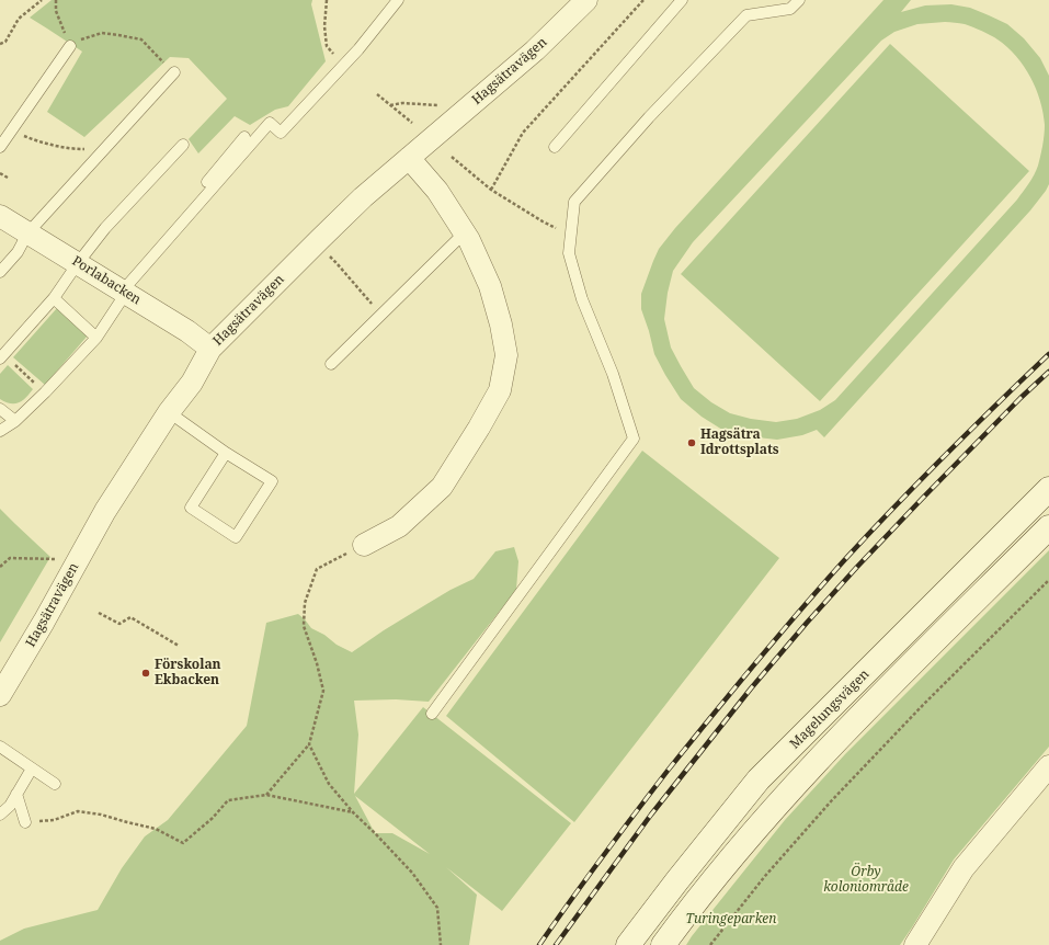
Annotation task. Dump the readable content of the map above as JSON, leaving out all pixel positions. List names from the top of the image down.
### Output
{
  "streets": {
    "main road": ["Magelungsvägen"],
    "street": ["Hagsätravägen", "Porlabacken"]
  },
  "crossings": [
    ["Hagsätravägen", "Porlabacken"]
  ],
  "parks": ["Örby koloniområde", "Turingeparken"],
  "places": ["Hagsätra Idrottsplats", "Förskolan Ekbacken"]
}
